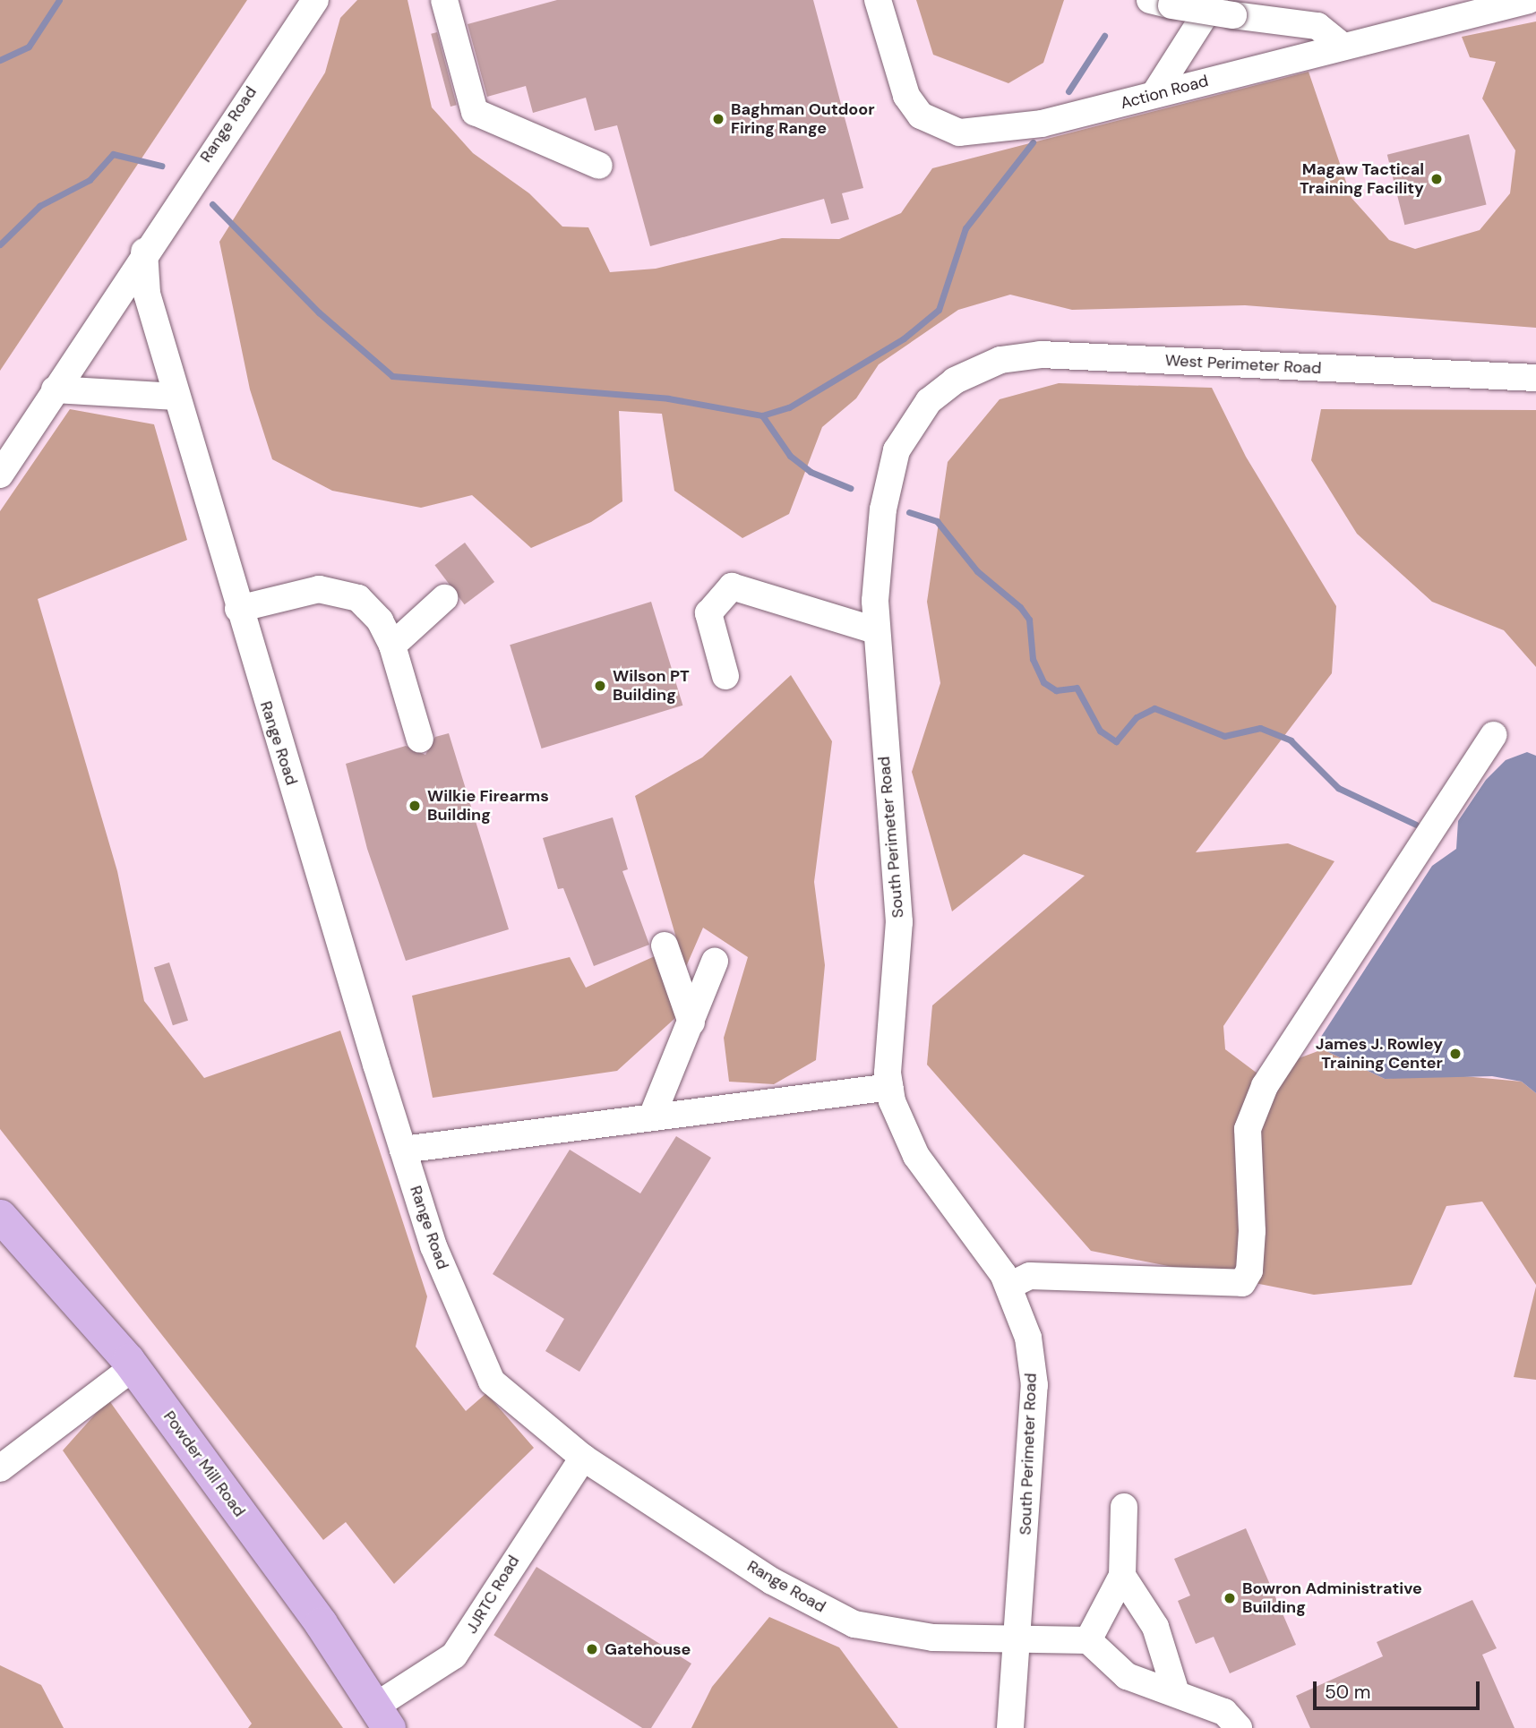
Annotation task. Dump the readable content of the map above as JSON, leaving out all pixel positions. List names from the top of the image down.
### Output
{
  "streets": {
    "main road": ["Powder Mill Road"],
    "lane": [
      "Action Road",
      "Range Road",
      "West Perimeter Road",
      "South Perimeter Road",
      "JJRTC Road"
    ]
  },
  "crossings": [
    ["Range Road", "South Perimeter Road"],
    ["Range Road", "JJRTC Road"],
    ["West Perimeter Road", "South Perimeter Road"],
    ["Powder Mill Road", "JJRTC Road"]
  ],
  "places": [
    "Baghman Outdoor Firing Range",
    "Magaw Tactical Training Facility",
    "Wilson PT Building",
    "Wilkie Firearms Building",
    "James J. Rowley Training Center",
    "Bowron Administrative Building",
    "Gatehouse"
  ],
  "scale_bar": "50 m"
}
